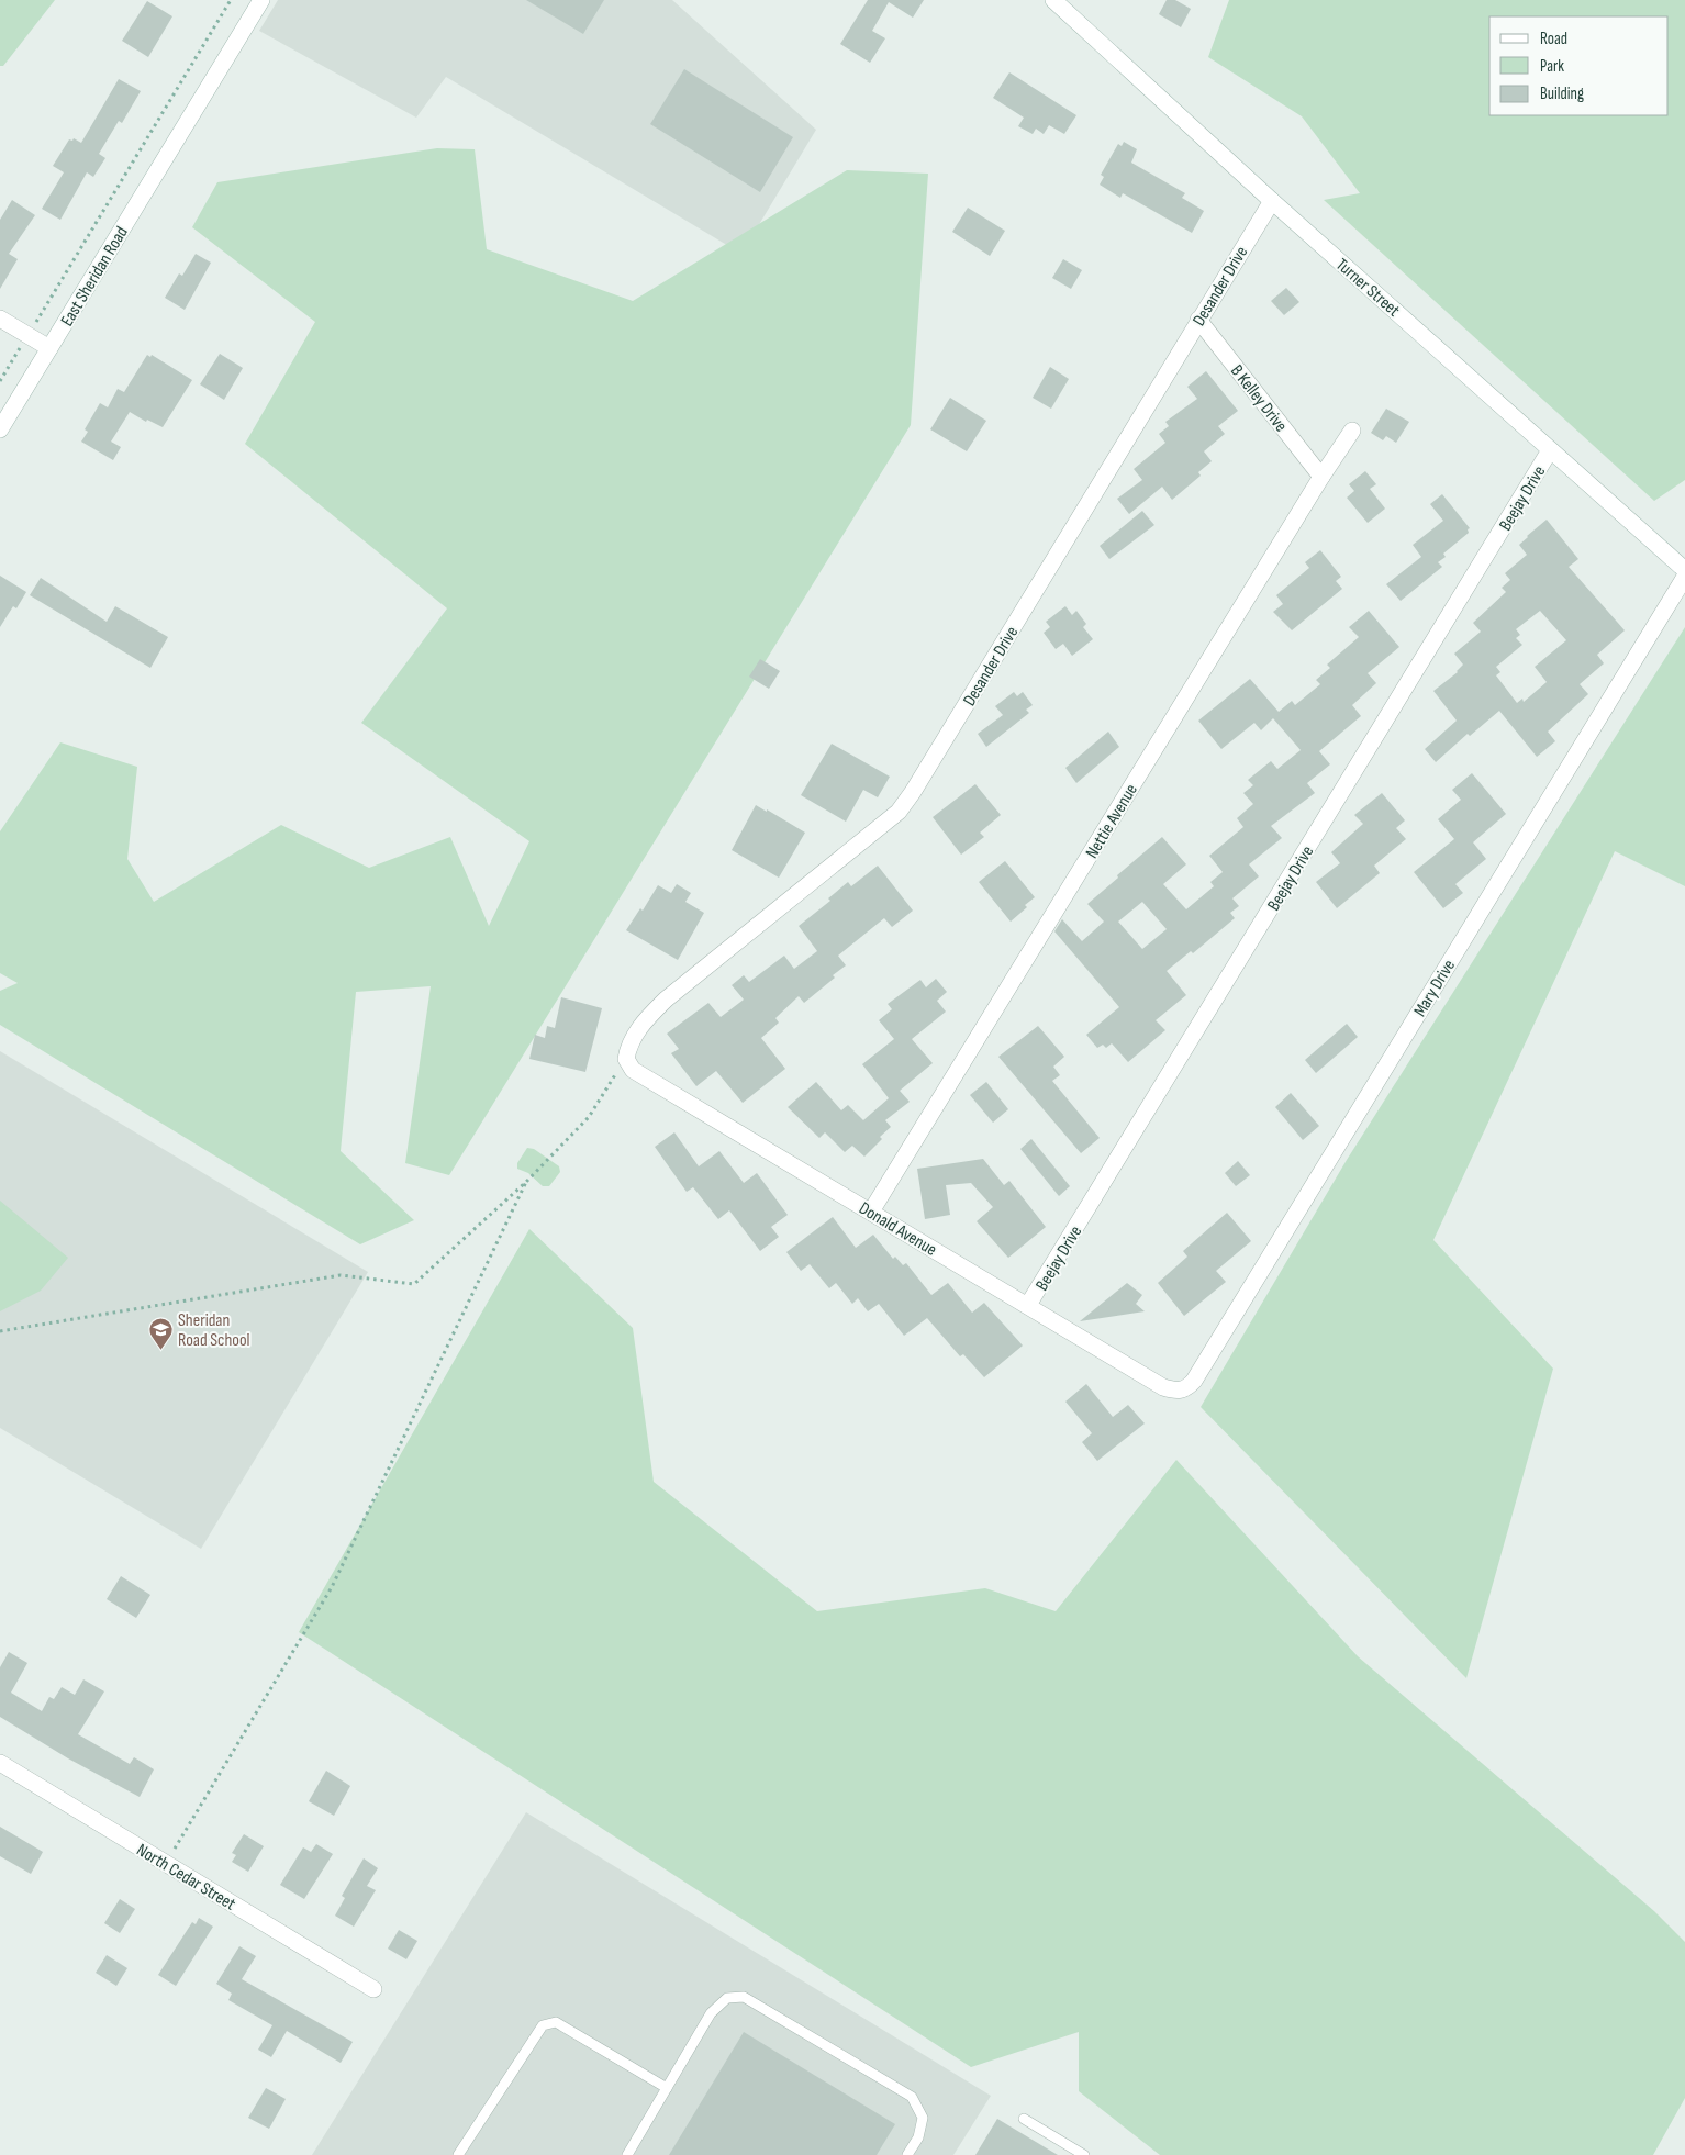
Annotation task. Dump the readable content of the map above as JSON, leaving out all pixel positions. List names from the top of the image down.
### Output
{
  "streets": {
    "street": [
      "East Sheridan Road",
      "Desander Drive",
      "Turner Street",
      "B Kelley Drive",
      "Beejay Drive",
      "Nettie Avenue",
      "Mary Drive",
      "Donald Avenue",
      "North Cedar Street"
    ]
  },
  "crossings": [
    ["Desander Drive", "Turner Street"],
    ["Desander Drive", "B Kelley Drive"],
    ["Desander Drive", "Donald Avenue"],
    ["Turner Street", "Beejay Drive"],
    ["B Kelley Drive", "Nettie Avenue"],
    ["Beejay Drive", "Donald Avenue"],
    ["Nettie Avenue", "Donald Avenue"],
    ["Mary Drive", "Donald Avenue"]
  ],
  "places": {
    "school or university": ["Sheridan Road School"]
  },
  "legend": ["Road", "Park", "Building"]
}
